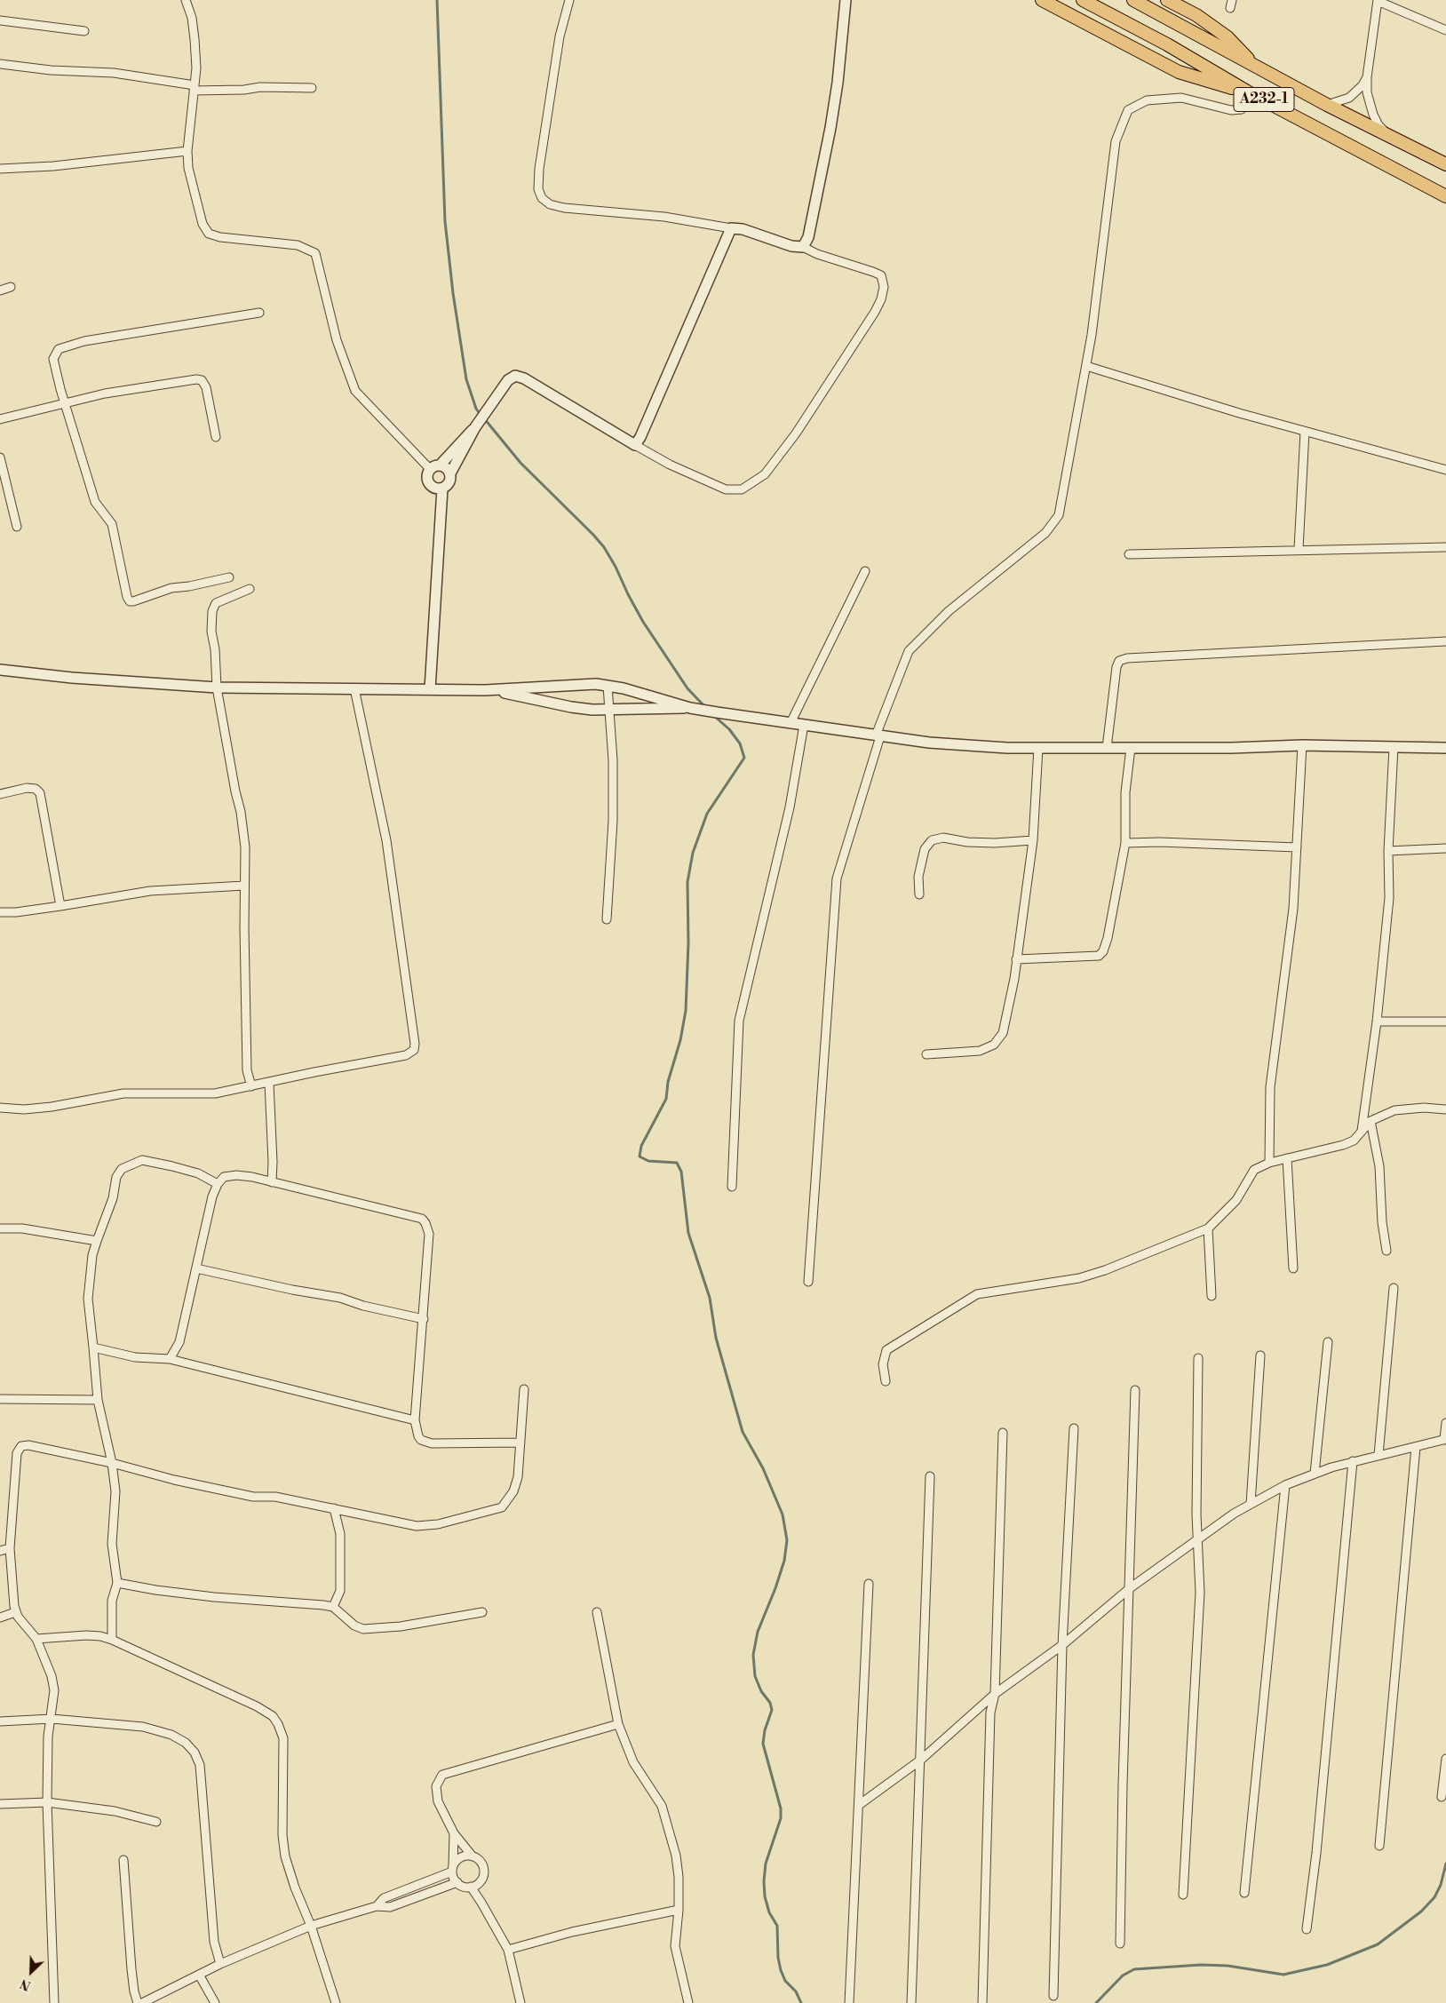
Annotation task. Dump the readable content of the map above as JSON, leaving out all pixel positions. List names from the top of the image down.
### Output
{
  "streets": {
    "highway": ["A232-1"]
  },
  "north": "bottom left"
}
